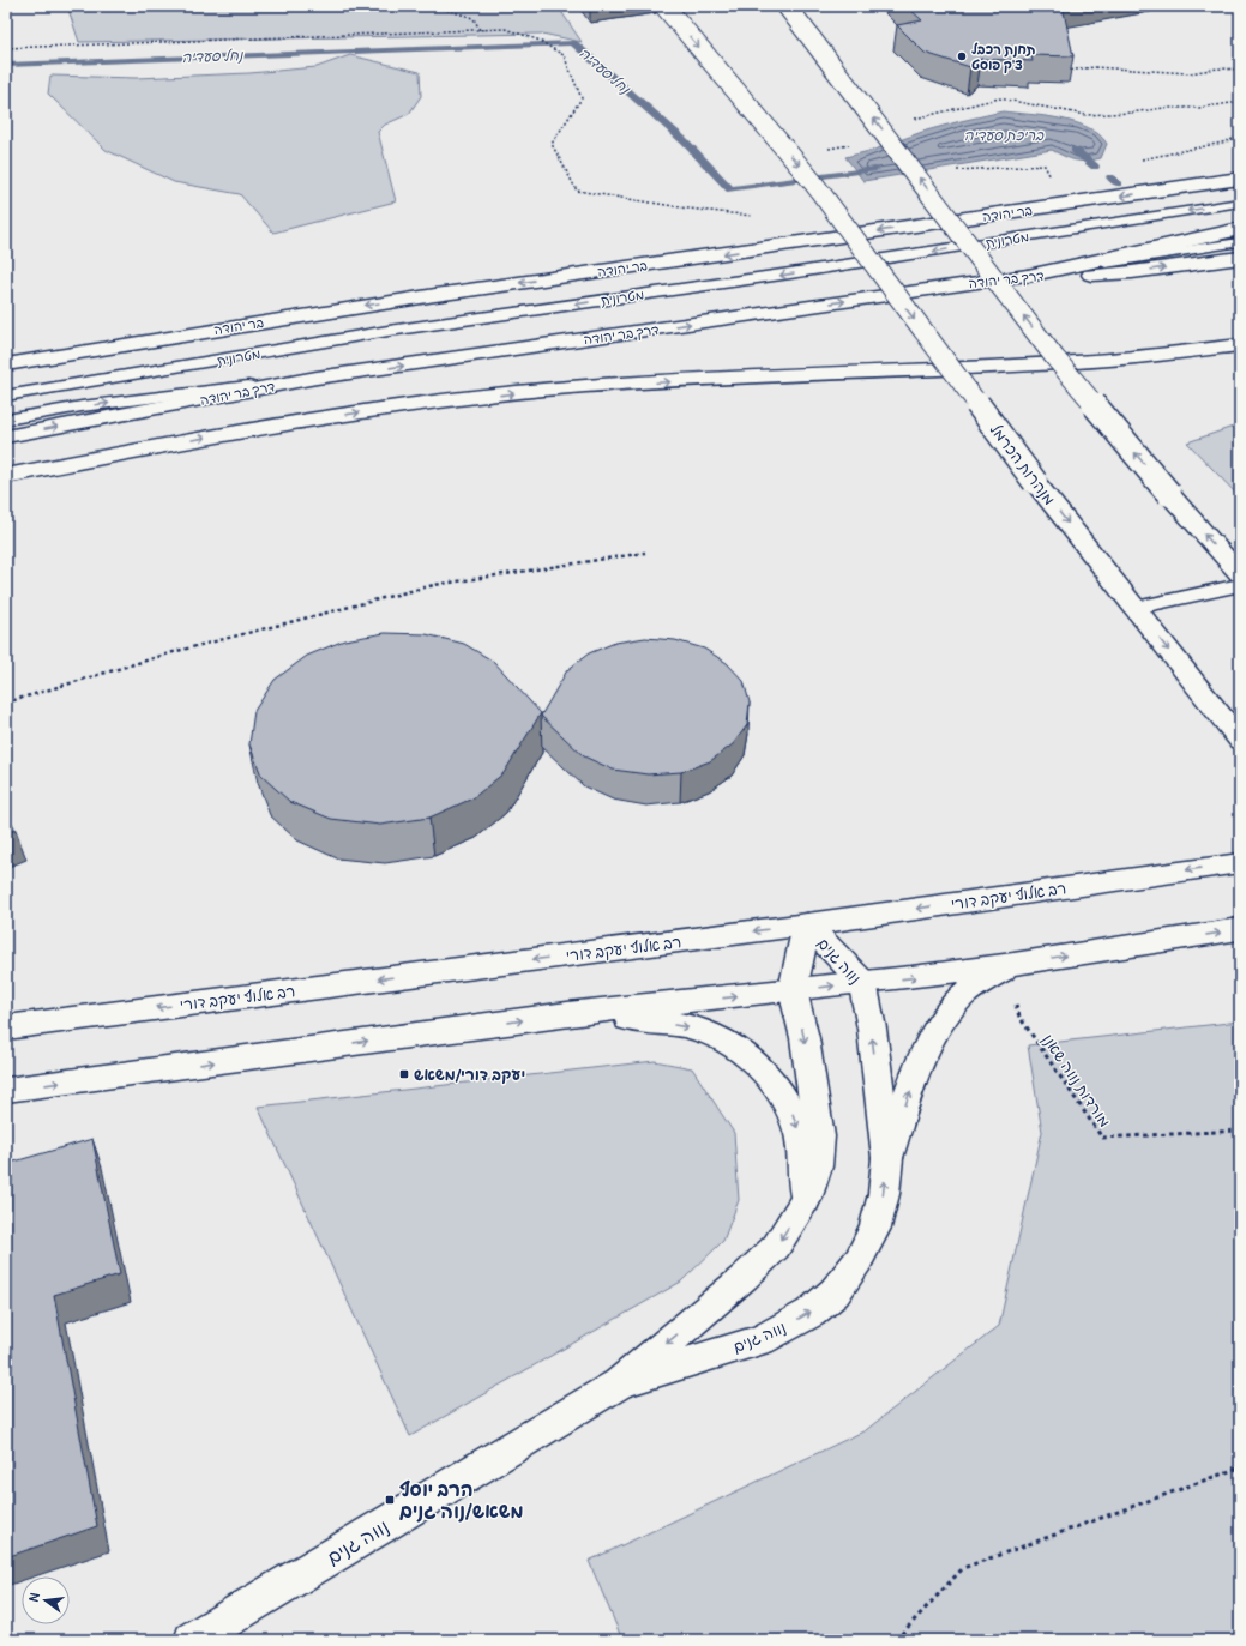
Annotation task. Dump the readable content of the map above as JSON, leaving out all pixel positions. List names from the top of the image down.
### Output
{
  "streets": {
    "main road": [
      "בר יהודה",
      "דרך בר יהודה",
      "מנהרות הכרמל",
      "רב אלוף יעקב דורי",
      "נווה גנים"
    ],
    "lane": ["מטרונית"],
    "path": ["מורדות נווה שאנן"]
  },
  "crossings": [
    ["מטרונית", "דרך בר יהודה"],
    ["רב אלוף יעקב דורי", "נווה גנים"]
  ],
  "water": ["נחל סעדיה", "בריכת סעדיה"],
  "places": {
    "other": ["תחנת רכבל צ'ק פוסט"],
    "transit": ["יעקב דורי/משאש", "הרב יוסף משאש/נוה גנים"]
  },
  "north": "left"
}
